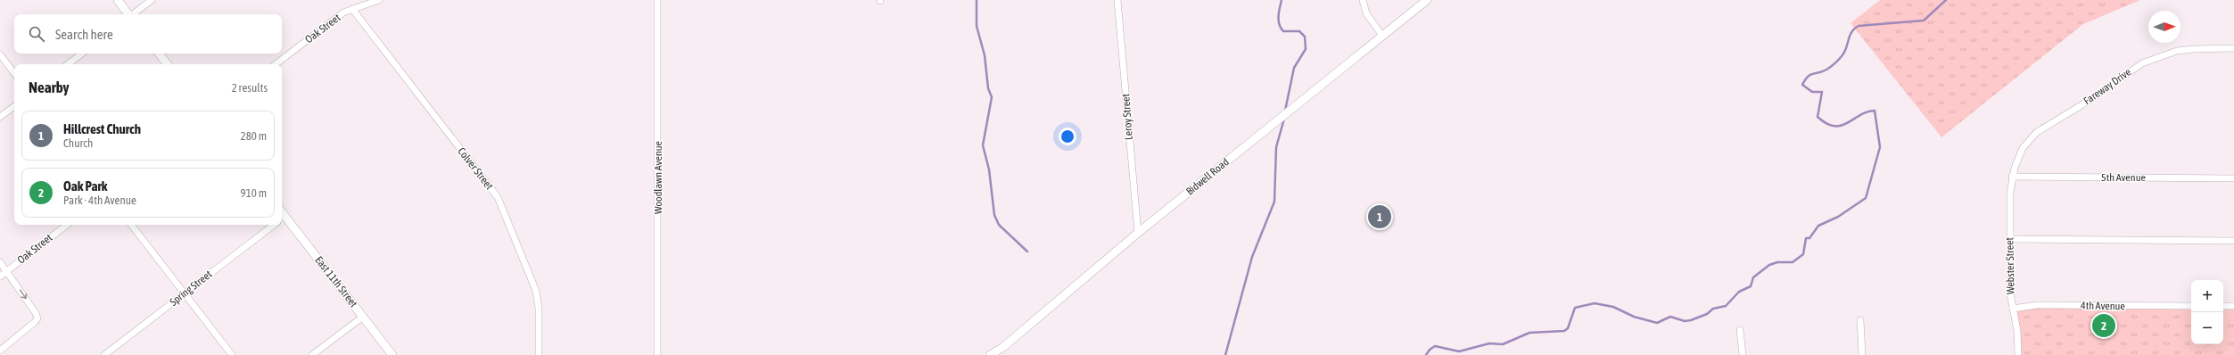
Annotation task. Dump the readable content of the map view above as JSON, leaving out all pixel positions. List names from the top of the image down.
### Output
{
  "streets": {
    "street": [
      "Oak Street",
      "Fareway Drive",
      "Leroy Street",
      "Colver Street",
      "Bidwell Road",
      "Woodlawn Avenue",
      "5th Avenue",
      "Webster Street",
      "East 11th Street",
      "Spring Street",
      "4th Avenue"
    ]
  },
  "crossings": [
    ["Oak Street", "Colver Street"],
    ["Fareway Drive", "5th Avenue"],
    ["Fareway Drive", "Webster Street"],
    ["Leroy Street", "Bidwell Road"],
    ["5th Avenue", "Webster Street"],
    ["Webster Street", "4th Avenue"]
  ],
  "north": "right",
  "page": {
    "search": "Search here",
    "heading": ["Nearby", "2 results"],
    "list": [
      {
        "mark": "1",
        "name": "Hillcrest Church",
        "note": "Church",
        "value": "280 m"
      },
      {
        "mark": "2",
        "name": "Oak Park",
        "note": "Park · 4th Avenue",
        "value": "910 m"
      }
    ],
    "pins": ["1", "2"],
    "map_buttons": ["+", "−"]
  }
}
